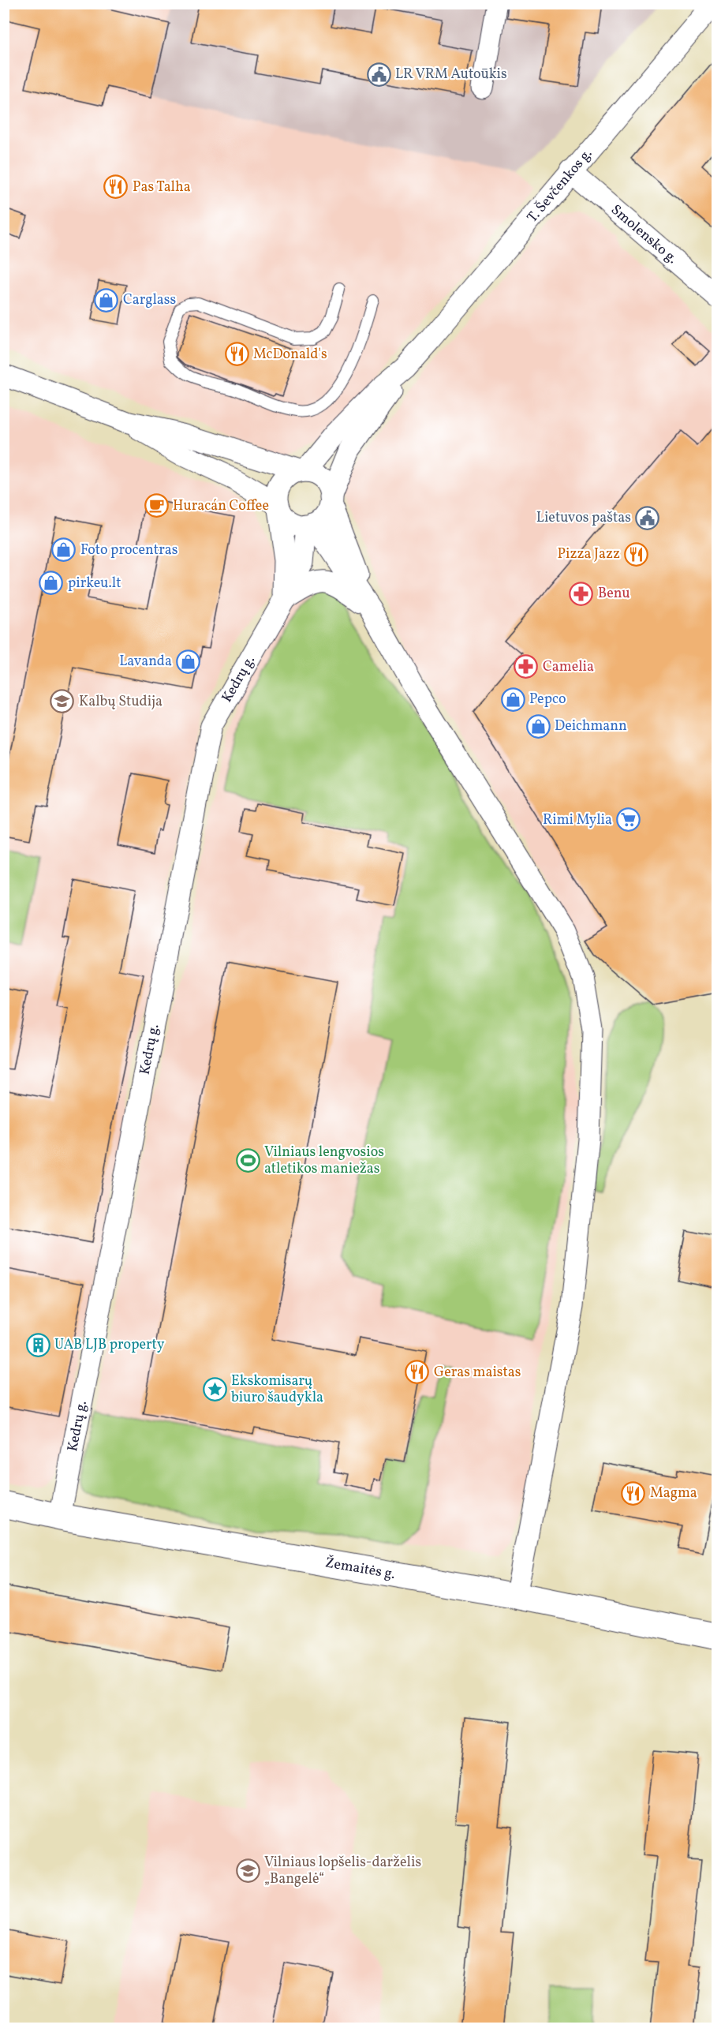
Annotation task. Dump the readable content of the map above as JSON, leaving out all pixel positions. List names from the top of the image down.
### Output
{
  "streets": {
    "main road": ["Žemaitės g."],
    "street": ["T. Ševčenkos g.", "Smolensko g.", "Kedrų g."]
  },
  "crossings": [
    ["T. Ševčenkos g.", "Smolensko g."],
    ["T. Ševčenkos g.", "Kedrų g."],
    ["Kedrų g.", "Žemaitės g."]
  ],
  "places": {
    "public building": ["LR VRM Autoūkis", "Lietuvos paštas"],
    "restaurant": [
      "Pas Talha",
      "McDonald's",
      "Pizza Jazz",
      "Geras maistas",
      "Magma"
    ],
    "shop": [
      "Carglass",
      "Foto procentras",
      "pirkeu.lt",
      "Lavanda",
      "Pepco",
      "Deichmann"
    ],
    "cafe": ["Huracán Coffee"],
    "pharmacy": ["Benu", "Camelia"],
    "school or university": ["Kalbų Studija", "Vilniaus lopšelis-darželis „Bangelė“"],
    "supermarket": ["Rimi Mylia"],
    "sports": ["Vilniaus lengvosios atletikos maniežas"],
    "building": ["UAB LJB property"],
    "place": ["Ekskomisarų biuro šaudykla"]
  }
}
